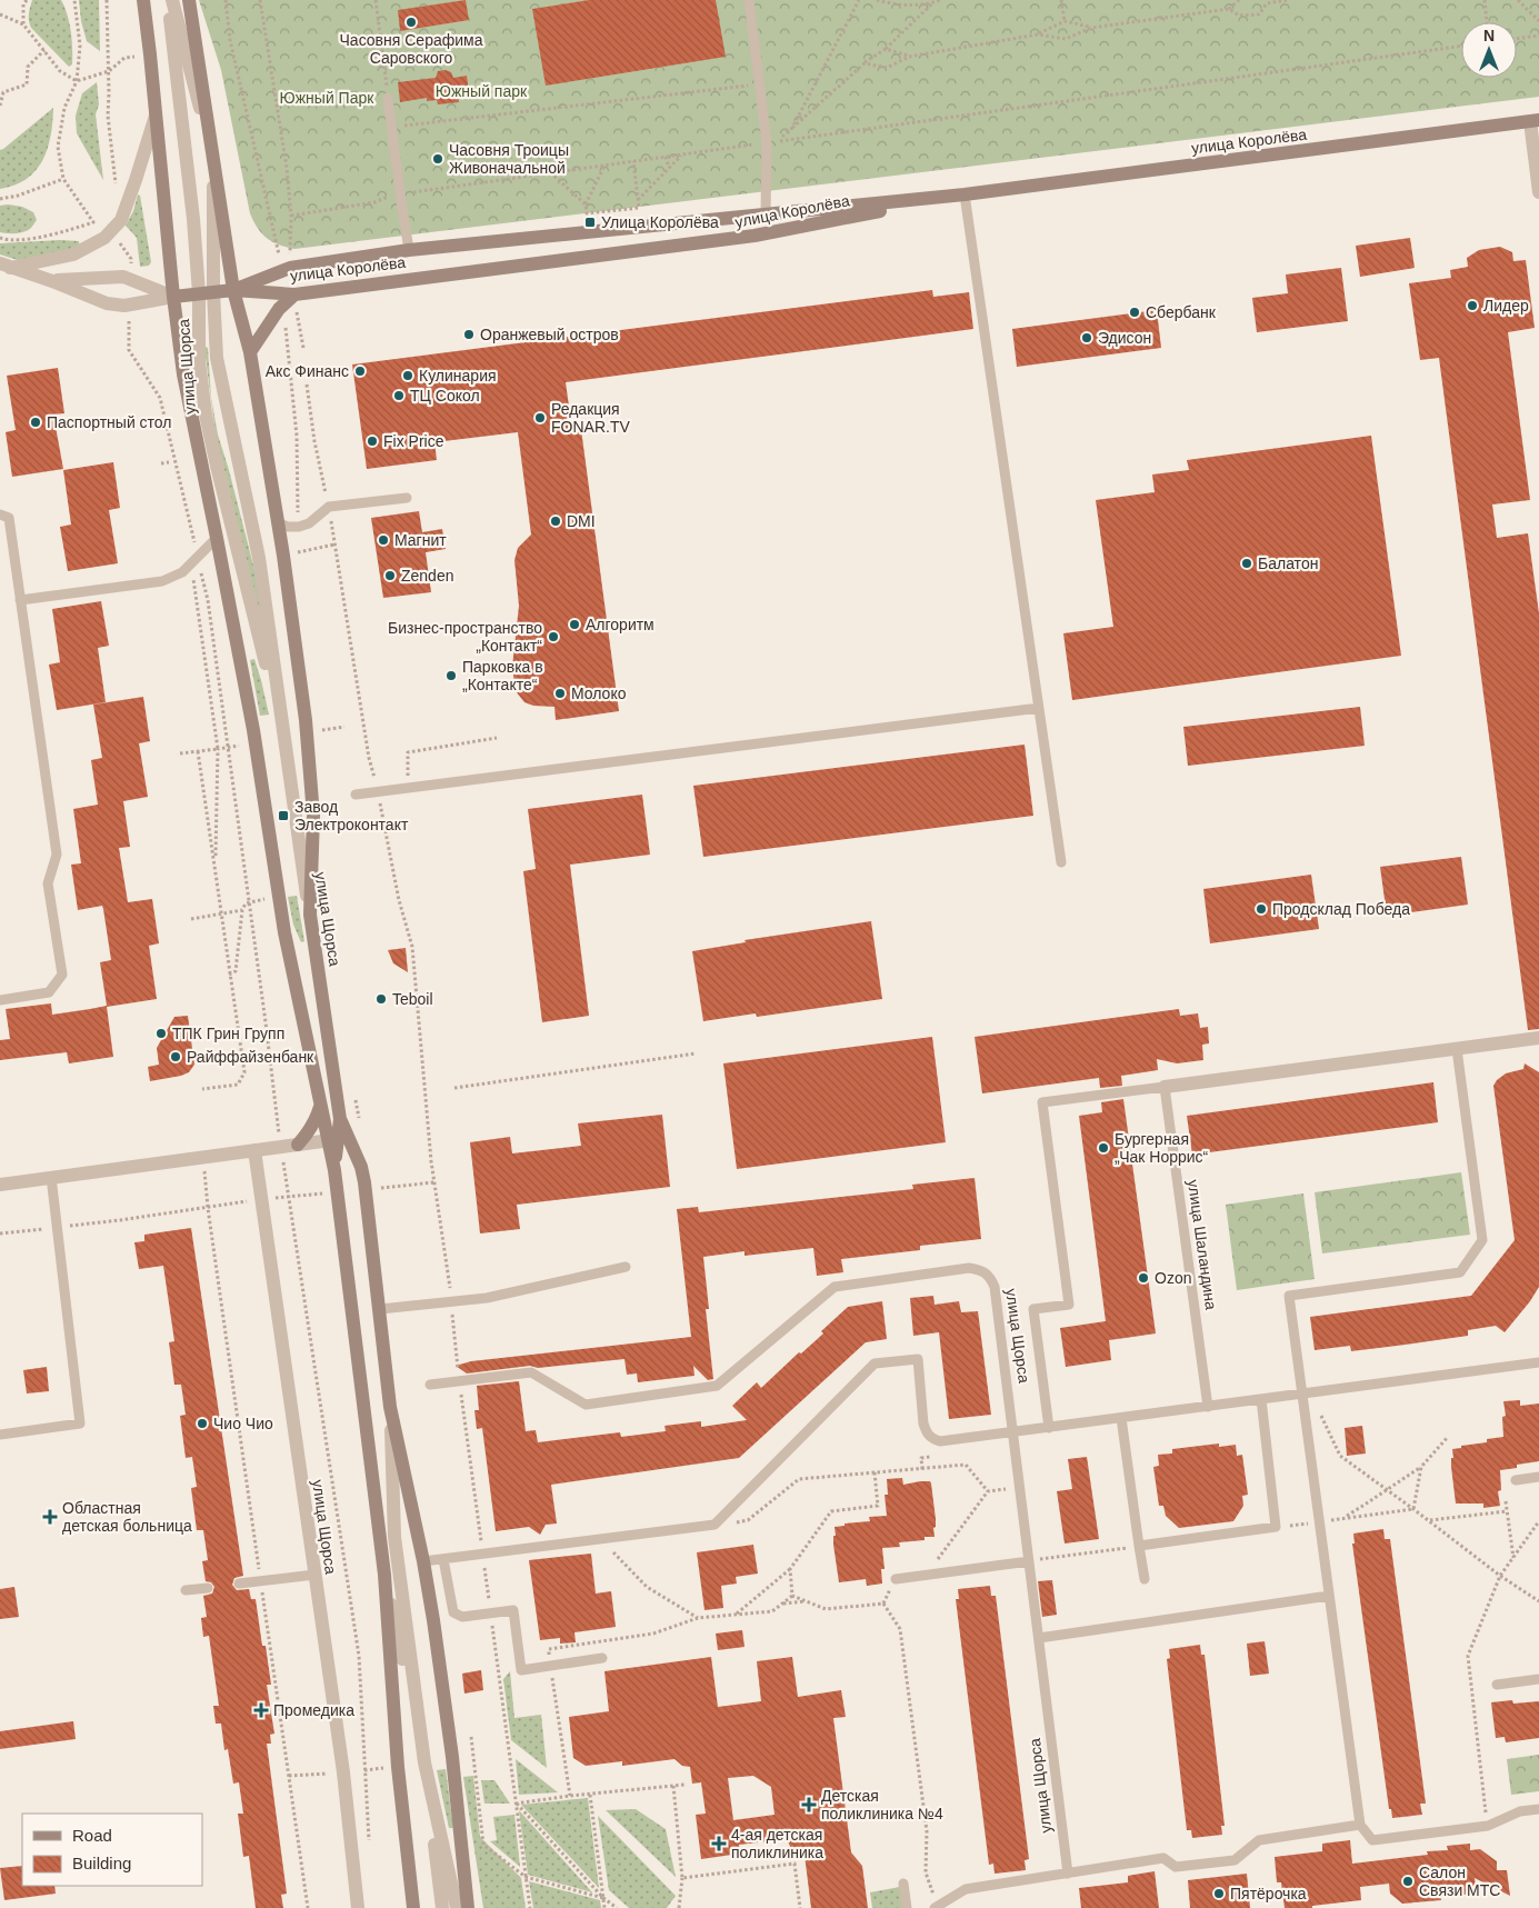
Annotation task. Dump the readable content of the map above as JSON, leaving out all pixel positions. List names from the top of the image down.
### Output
{
  "streets": {
    "main road": ["улица Королёва", "улица Щорса"],
    "lane": ["улица Шаландина"]
  },
  "parks": ["Южный парк", "Южный Парк"],
  "places": {
    "other": [
      "Часовня Серафима Саровского",
      "Часовня Троицы Живоначальной",
      "Лидер",
      "Сбербанк",
      "Оранжевый остров",
      "Эдисон",
      "Акс Финанс",
      "Кулинария",
      "ТЦ Сокол",
      "Редакция FONAR.TV",
      "Паспортный стол",
      "Fix Price",
      "DMI",
      "Магнит",
      "Балатон",
      "Zenden",
      "Алгоритм",
      "Бизнес-пространство „Контакт“",
      "Парковка в „Контакте“",
      "Молоко",
      "Продсклад Победа",
      "Teboil",
      "ТПК Грин Групп",
      "Райффайзенбанк",
      "Бургерная „Чак Норрис“",
      "Ozon",
      "Чио Чио",
      "Салон Связи МТС",
      "Пятёрочка"
    ],
    "transit": ["Улица Королёва", "Завод Электроконтакт"],
    "health": [
      "Областная детская больница",
      "Промедика",
      "Детская поликлиника №4",
      "4-ая детская поликлиника"
    ]
  },
  "legend": ["Road", "Building"],
  "north": "top"
}
